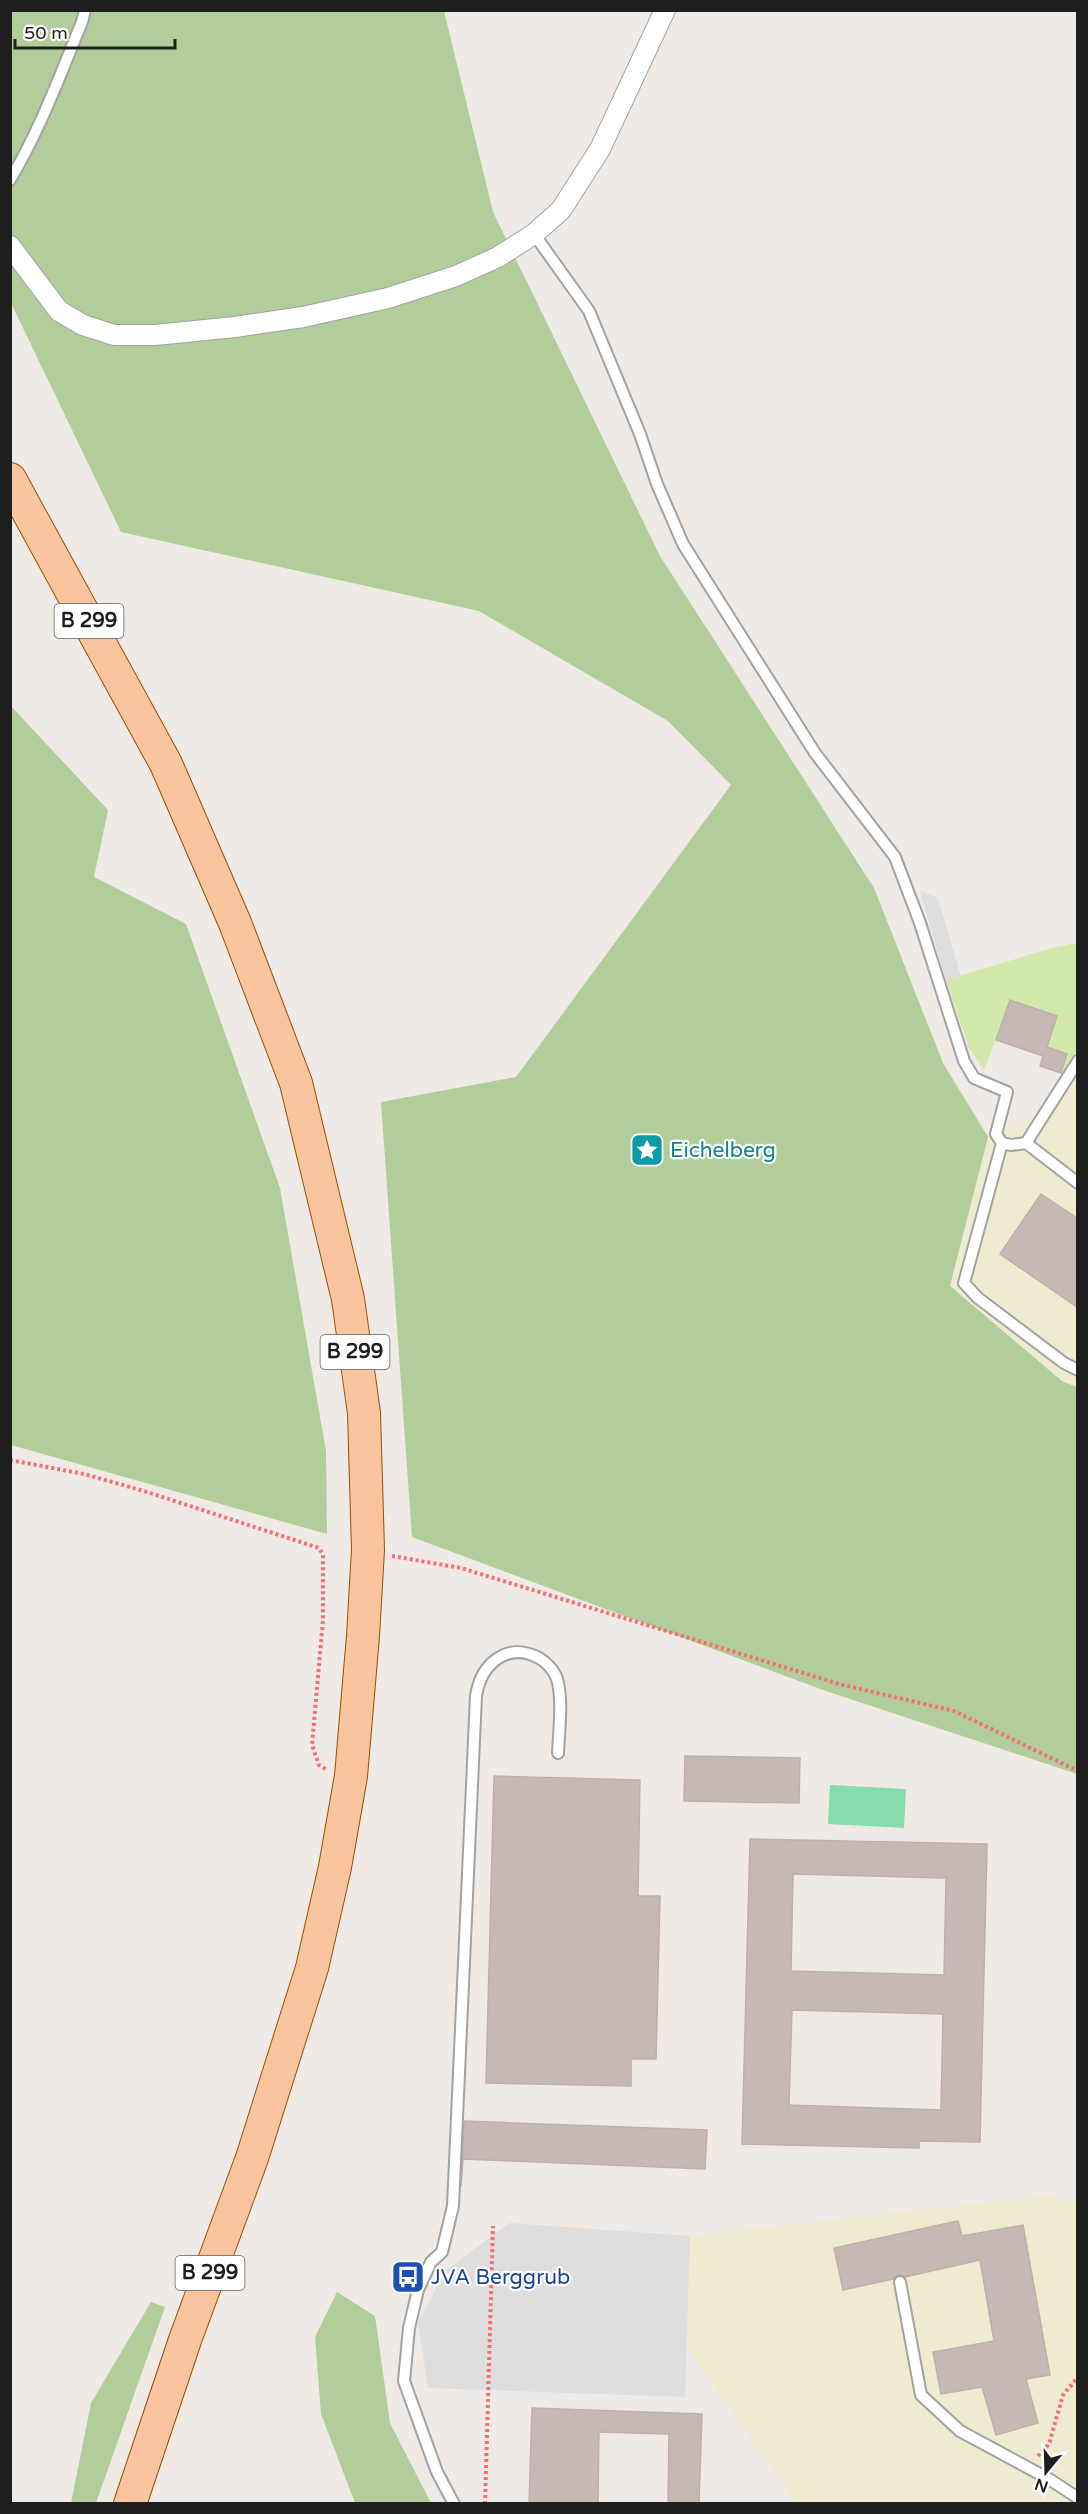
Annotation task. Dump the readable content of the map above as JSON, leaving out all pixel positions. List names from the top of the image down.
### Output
{
  "streets": {
    "main road": ["B 299"]
  },
  "places": {
    "place": ["Eichelberg"],
    "bus stop": ["JVA Berggrub"]
  },
  "scale_bar": "50 m",
  "north": "bottom"
}
